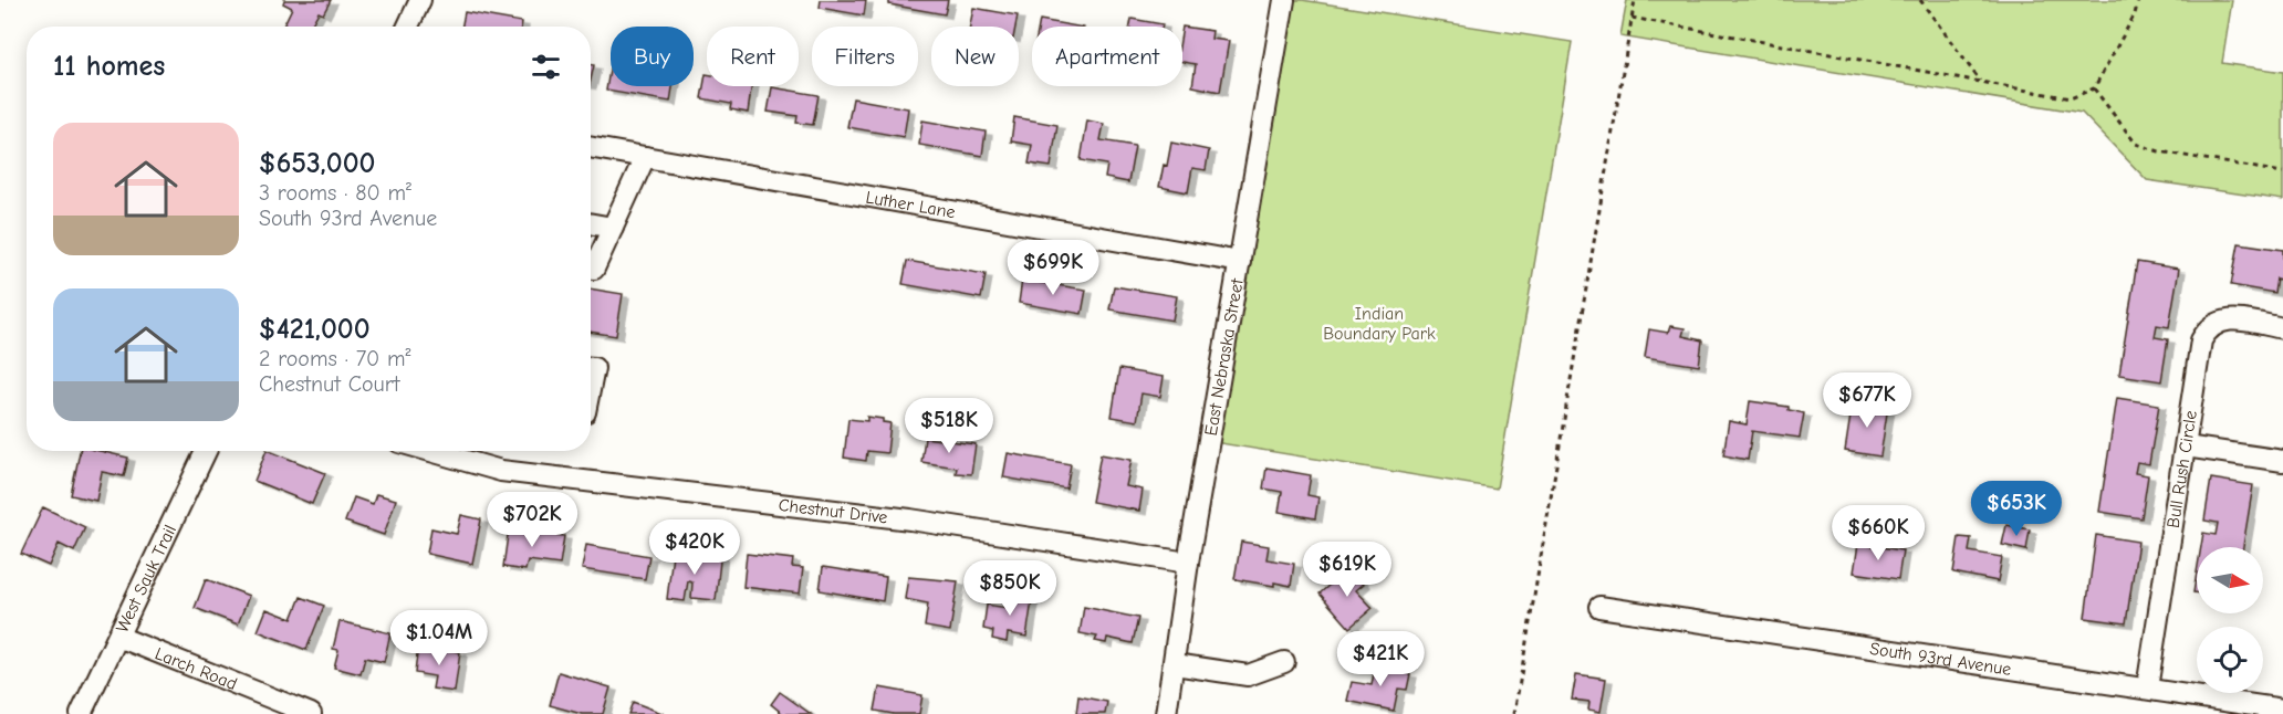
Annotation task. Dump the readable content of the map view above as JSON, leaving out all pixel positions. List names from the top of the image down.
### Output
{
  "streets": {
    "street": [
      "Luther Lane",
      "East Nebraska Street",
      "Bull Rush Circle",
      "Chestnut Drive",
      "West Sauk Trail",
      "South 93rd Avenue",
      "Larch Road"
    ]
  },
  "crossings": [
    ["Luther Lane", "East Nebraska Street"],
    ["East Nebraska Street", "Chestnut Drive"],
    ["Bull Rush Circle", "South 93rd Avenue"],
    ["West Sauk Trail", "Larch Road"]
  ],
  "parks": ["Indian Boundary Park"],
  "north": "right",
  "page": {
    "chip": [
      "Buy",
      "Rent",
      "Filters",
      "New",
      "Apartment"
    ],
    "heading": "11 homes",
    "list": [
      {
        "name": "$653,000",
        "note": "3 rooms · 80 m² · South 93rd Avenue"
      },
      {
        "name": "$421,000",
        "note": "2 rooms · 70 m² · Chestnut Court"
      }
    ],
    "price": [
      "$699K",
      "$677K",
      "$518K",
      "$653K",
      "$702K",
      "$660K",
      "$420K",
      "$619K",
      "$850K",
      "$1.04M",
      "$421K"
    ]
  }
}
